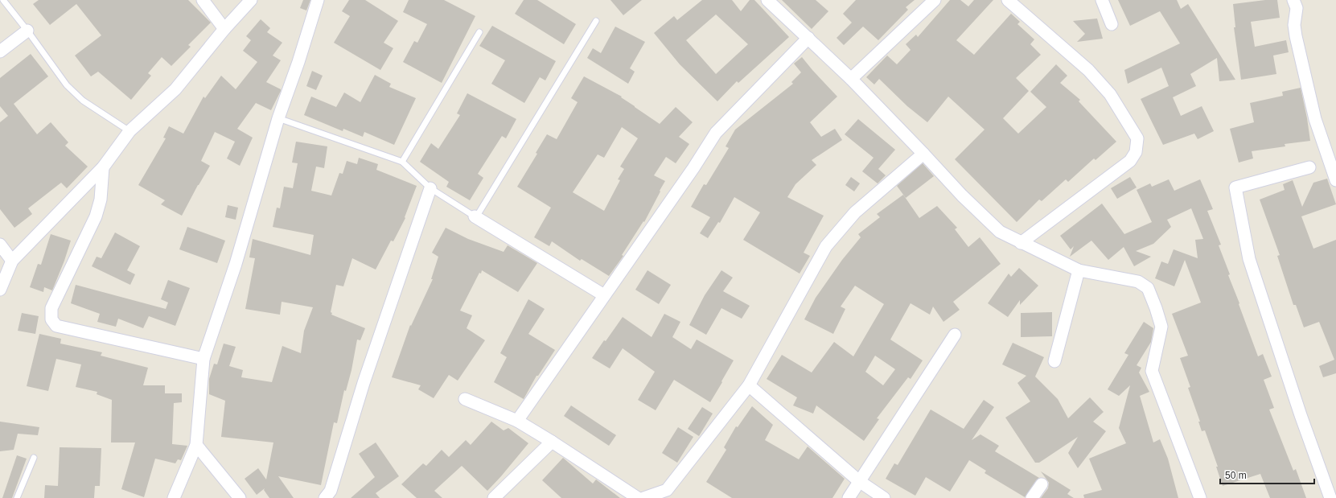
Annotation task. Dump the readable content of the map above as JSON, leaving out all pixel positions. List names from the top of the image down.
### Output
{
  "scale_bar": "50 m"
}
